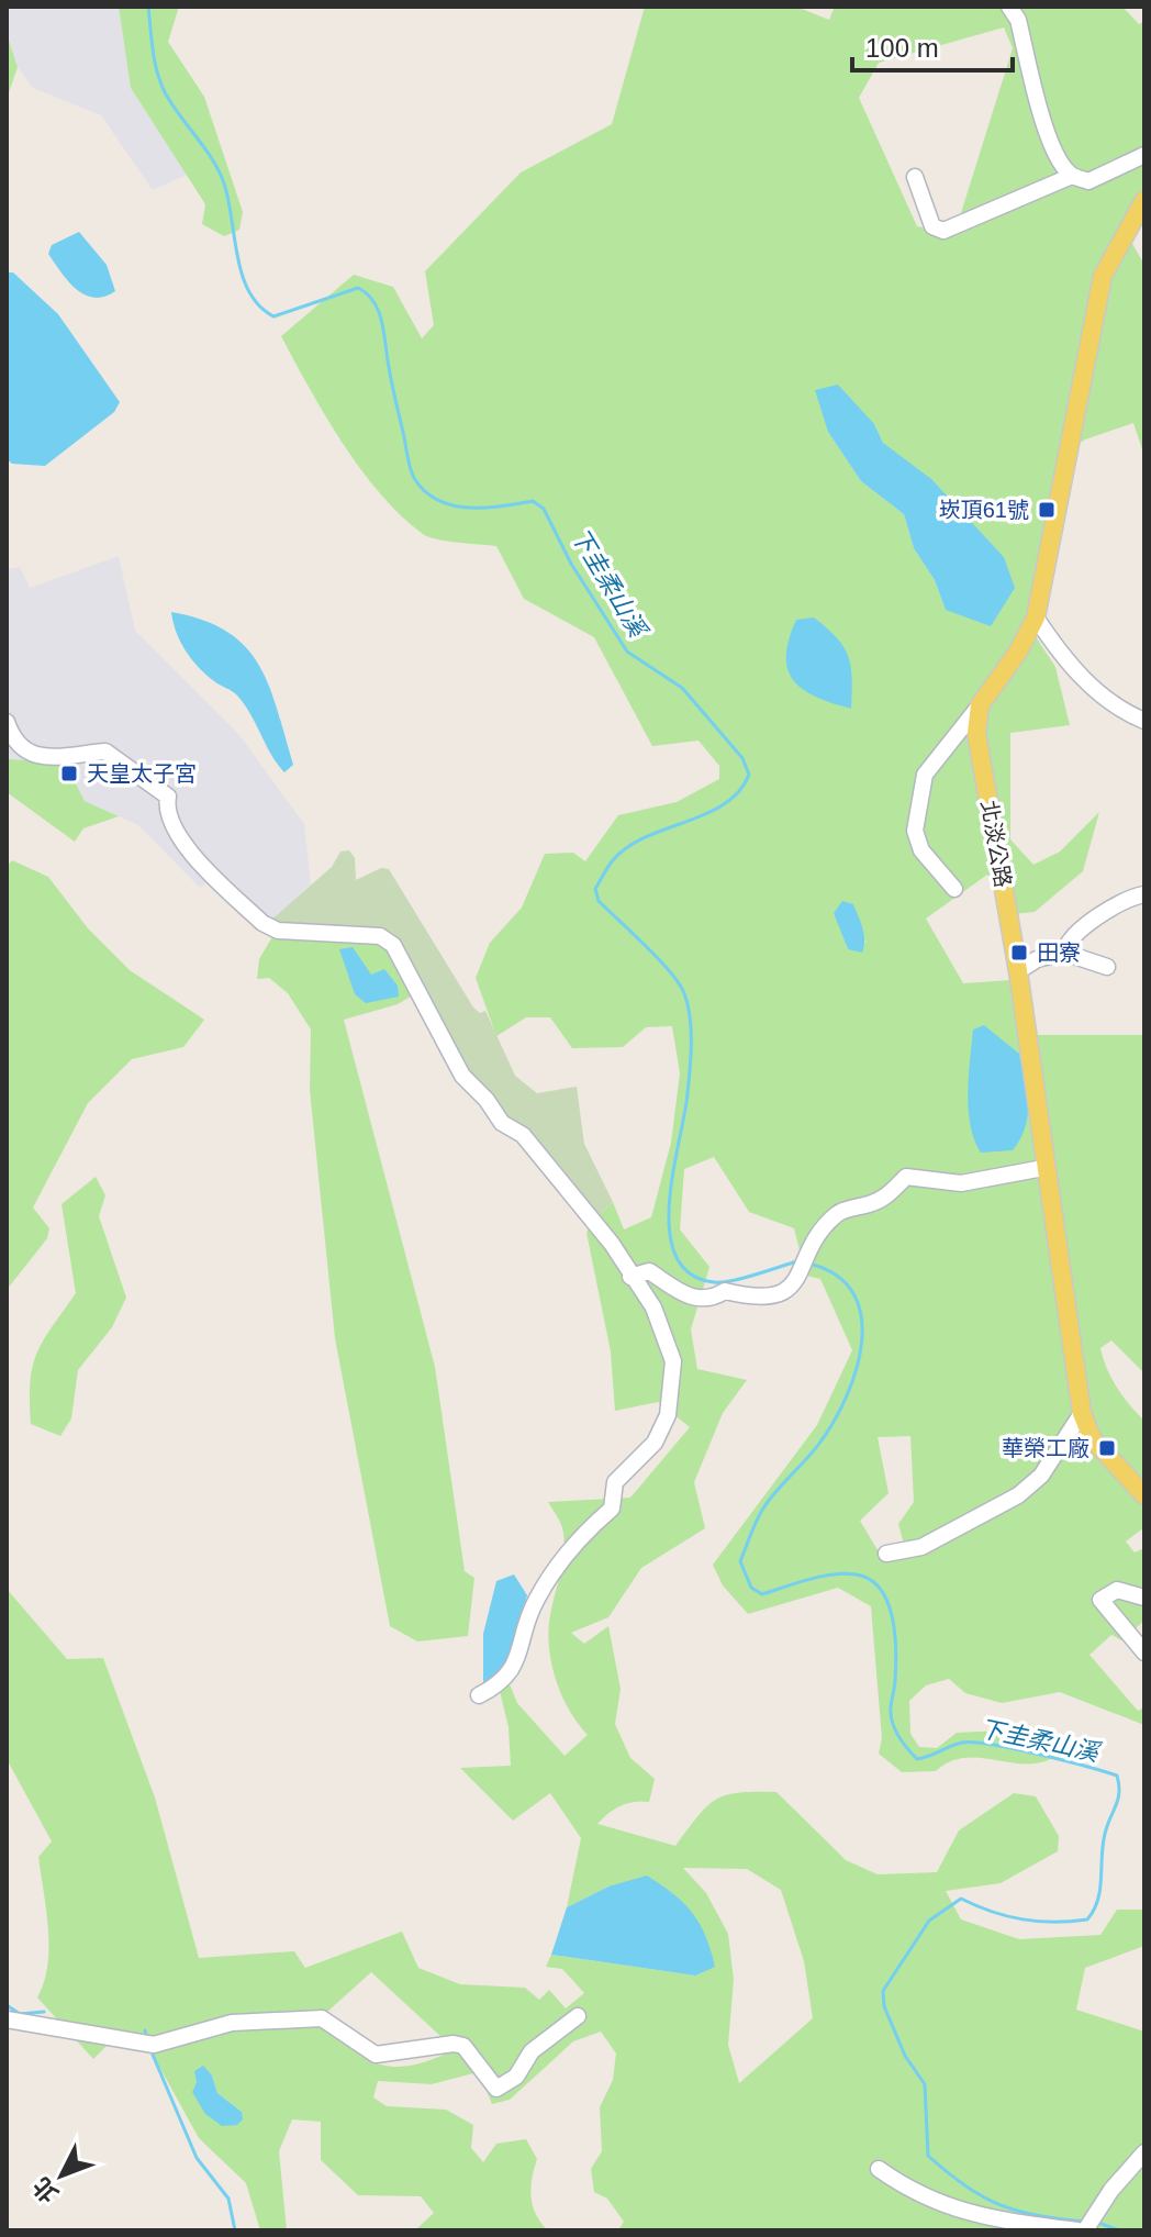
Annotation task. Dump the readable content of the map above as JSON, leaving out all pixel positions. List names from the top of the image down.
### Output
{
  "streets": {
    "main road": ["北淡公路"]
  },
  "water": ["下圭柔山溪"],
  "places": {
    "transit": [
      "崁頂61號",
      "天皇太子宮",
      "田寮",
      "華榮工廠"
    ]
  },
  "scale_bar": "100 m",
  "north": "bottom left"
}
